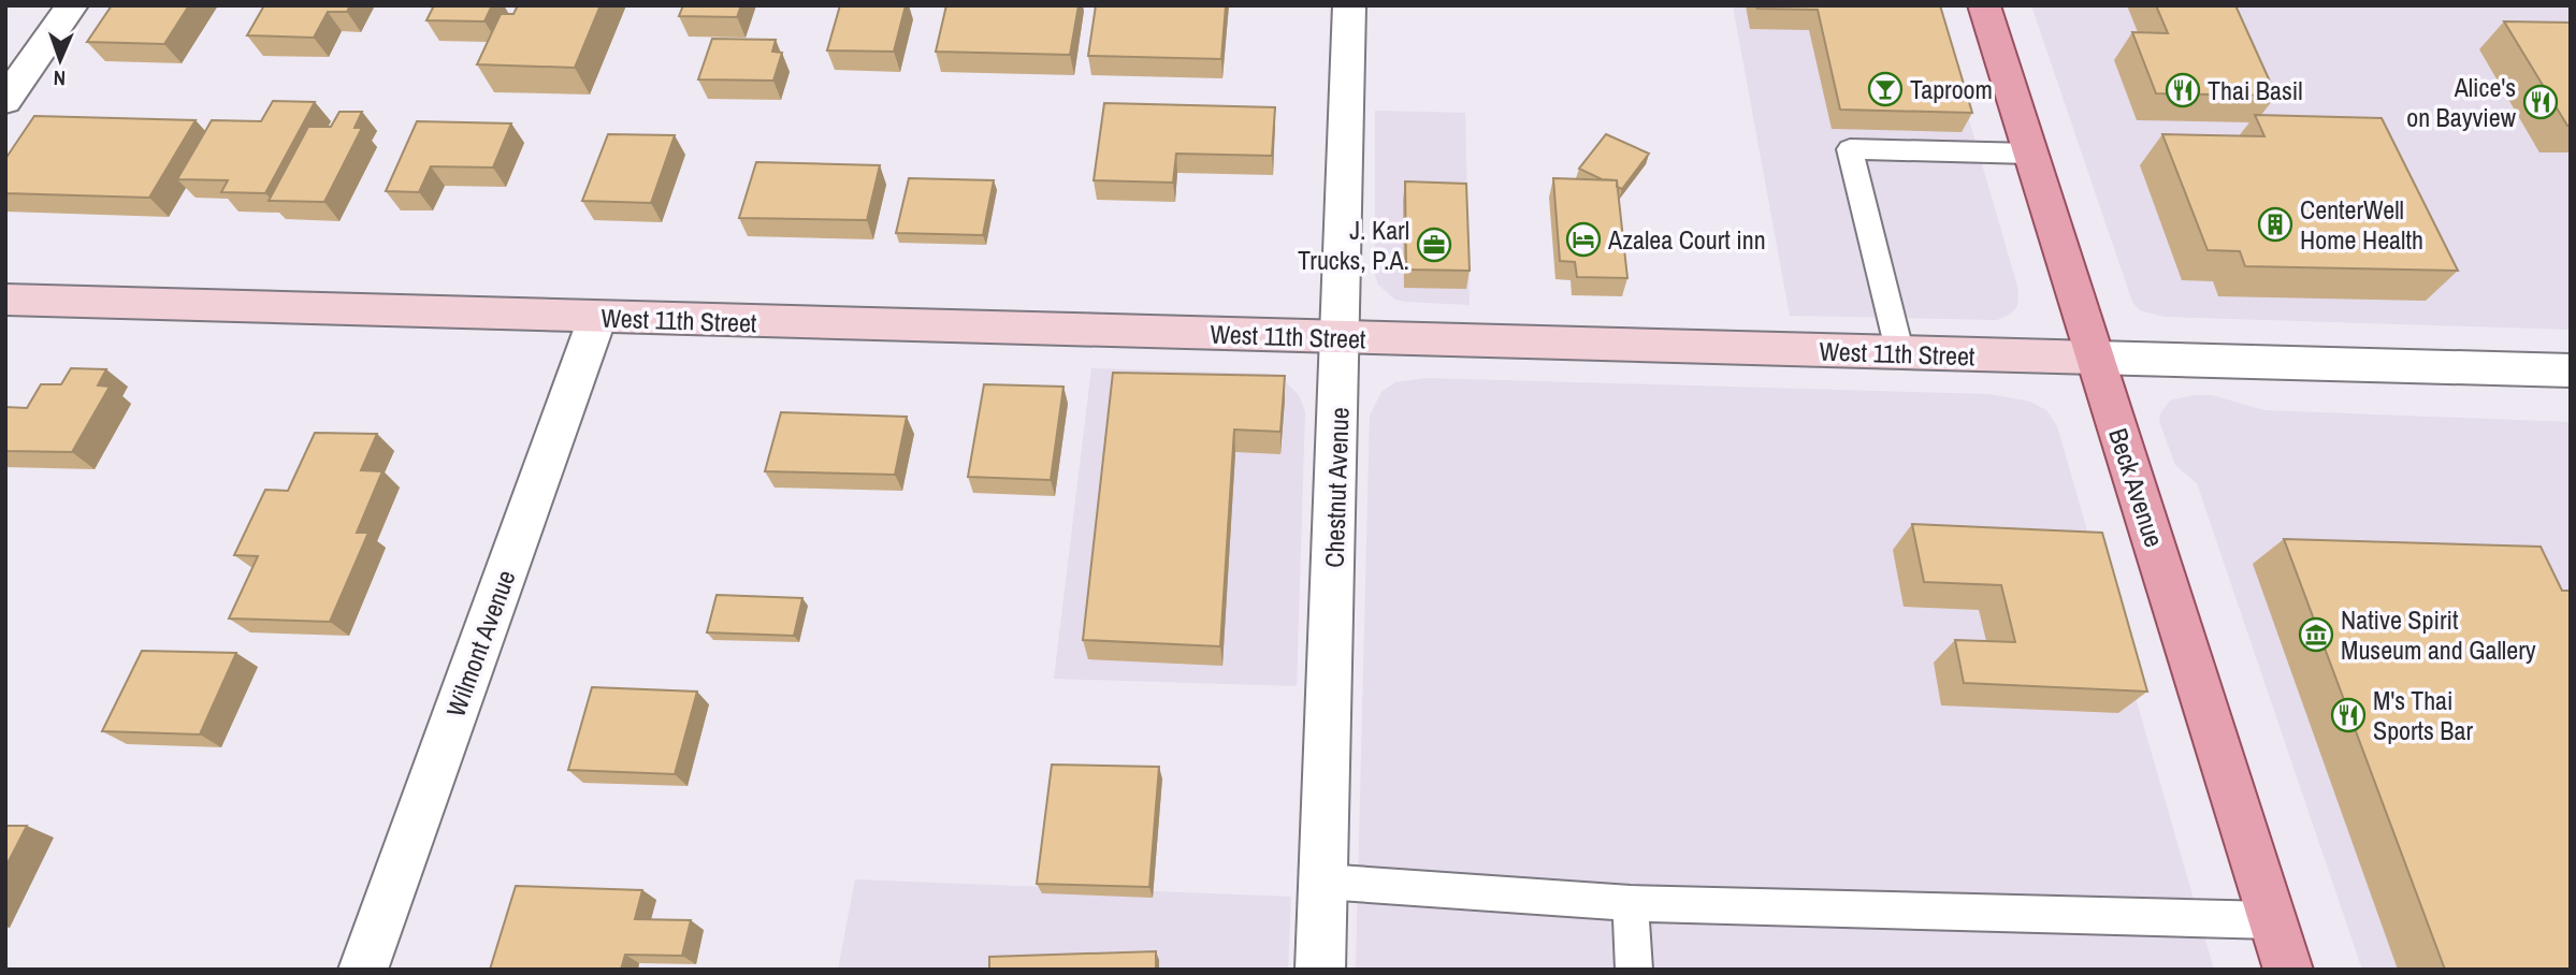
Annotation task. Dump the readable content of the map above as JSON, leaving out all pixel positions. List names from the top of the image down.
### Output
{
  "streets": {
    "main road": ["West 11th Street", "Beck Avenue"],
    "street": ["Chestnut Avenue", "Wilmont Avenue"]
  },
  "crossings": [
    ["West 11th Street", "Chestnut Avenue"],
    ["West 11th Street", "Beck Avenue"],
    ["West 11th Street", "Wilmont Avenue"]
  ],
  "places": {
    "bar": ["Taproom"],
    "restaurant": ["Thai Basil", "Alice's on Bayview", "M's Thai Sports Bar"],
    "building": ["CenterWell Home Health"],
    "hotel": ["Azalea Court inn"],
    "office": ["J. Karl Trucks, P.A."],
    "museum": ["Native Spirit Museum and Gallery"]
  },
  "north": "bottom"
}
